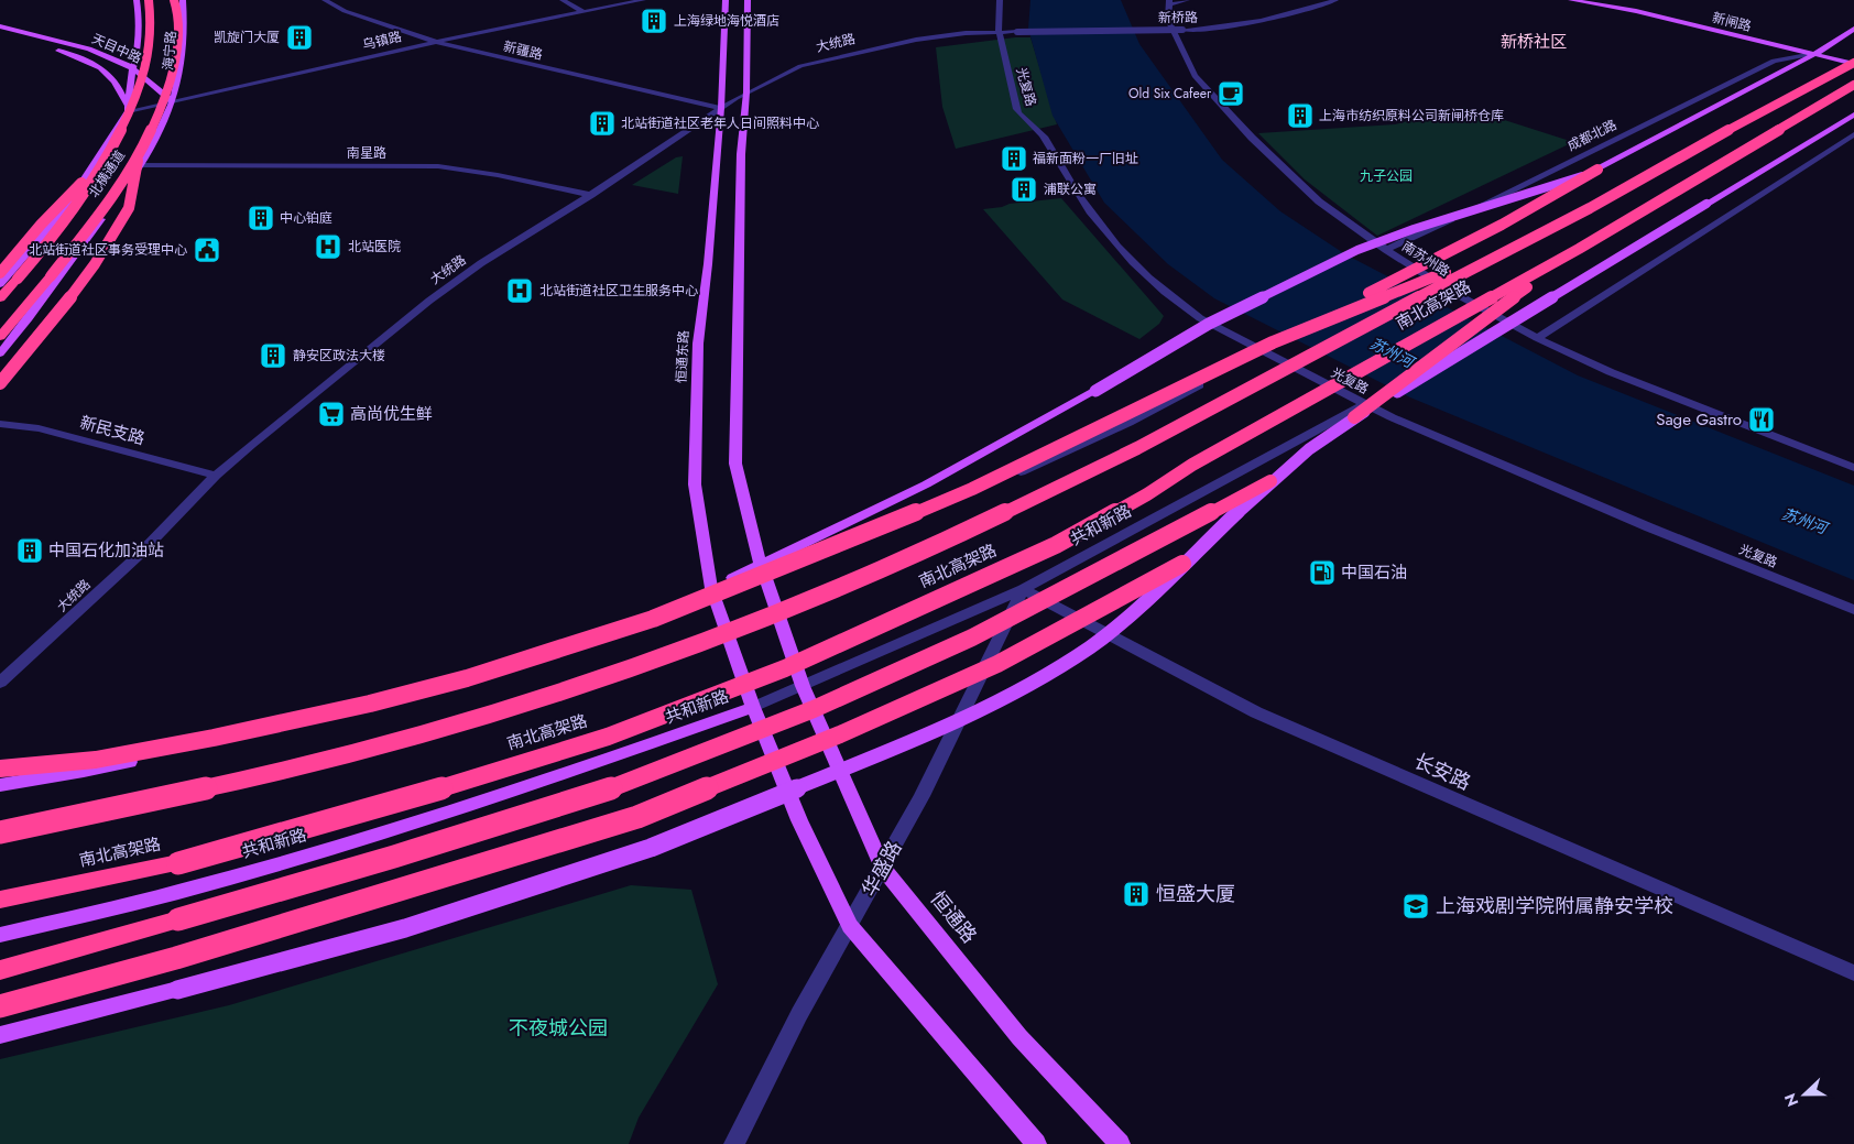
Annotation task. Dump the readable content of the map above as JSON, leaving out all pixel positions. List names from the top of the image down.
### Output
{
  "streets": {
    "highway": ["北横通道", "南北高架路"],
    "main road": [
      "新闸路",
      "天目中路",
      "海宁路",
      "成都北路",
      "恒通东路",
      "共和新路",
      "恒通路"
    ],
    "street": [
      "新桥路",
      "乌镇路",
      "大统路",
      "新疆路",
      "光复路",
      "南星路",
      "南苏州路",
      "新民支路",
      "长安路",
      "华盛路"
    ]
  },
  "crossings": [
    ["新桥路", "大统路"],
    ["新桥路", "光复路"],
    ["新闸路", "成都北路"],
    ["新闸路", "南北高架路"],
    ["乌镇路", "天目中路"],
    ["乌镇路", "海宁路"],
    ["乌镇路", "新疆路"],
    ["大统路", "新疆路"],
    ["大统路", "光复路"],
    ["大统路", "南星路"],
    ["大统路", "恒通东路"],
    ["大统路", "新民支路"],
    ["天目中路", "海宁路"],
    ["新疆路", "恒通东路"],
    ["光复路", "共和新路"],
    ["成都北路", "南苏州路"],
    ["成都北路", "恒通东路"],
    ["南星路", "北横通道"],
    ["恒通东路", "共和新路"],
    ["共和新路", "长安路"],
    ["共和新路", "华盛路"],
    ["共和新路", "恒通路"],
    ["长安路", "华盛路"],
    ["华盛路", "恒通路"]
  ],
  "districts": ["新桥社区"],
  "water": ["苏州河"],
  "parks": ["九子公园", "不夜城公园"],
  "places": {
    "building": [
      "上海绿地海悦酒店",
      "凯旋门大厦",
      "上海市纺织原料公司新闸桥仓库",
      "北站街道社区老年人日间照料中心",
      "福新面粉一厂旧址",
      "浦联公寓",
      "中心铂庭",
      "静安区政法大楼",
      "中国石化加油站",
      "恒盛大厦"
    ],
    "cafe": ["Old Six Cafeer"],
    "hospital": ["北站医院", "北站街道社区卫生服务中心"],
    "public building": ["北站街道社区事务受理中心"],
    "supermarket": ["高尚优生鲜"],
    "restaurant": ["Sage Gastro"],
    "fuel station": ["中国石油"],
    "school or university": ["上海戏剧学院附属静安学校"]
  },
  "north": "left"
}
